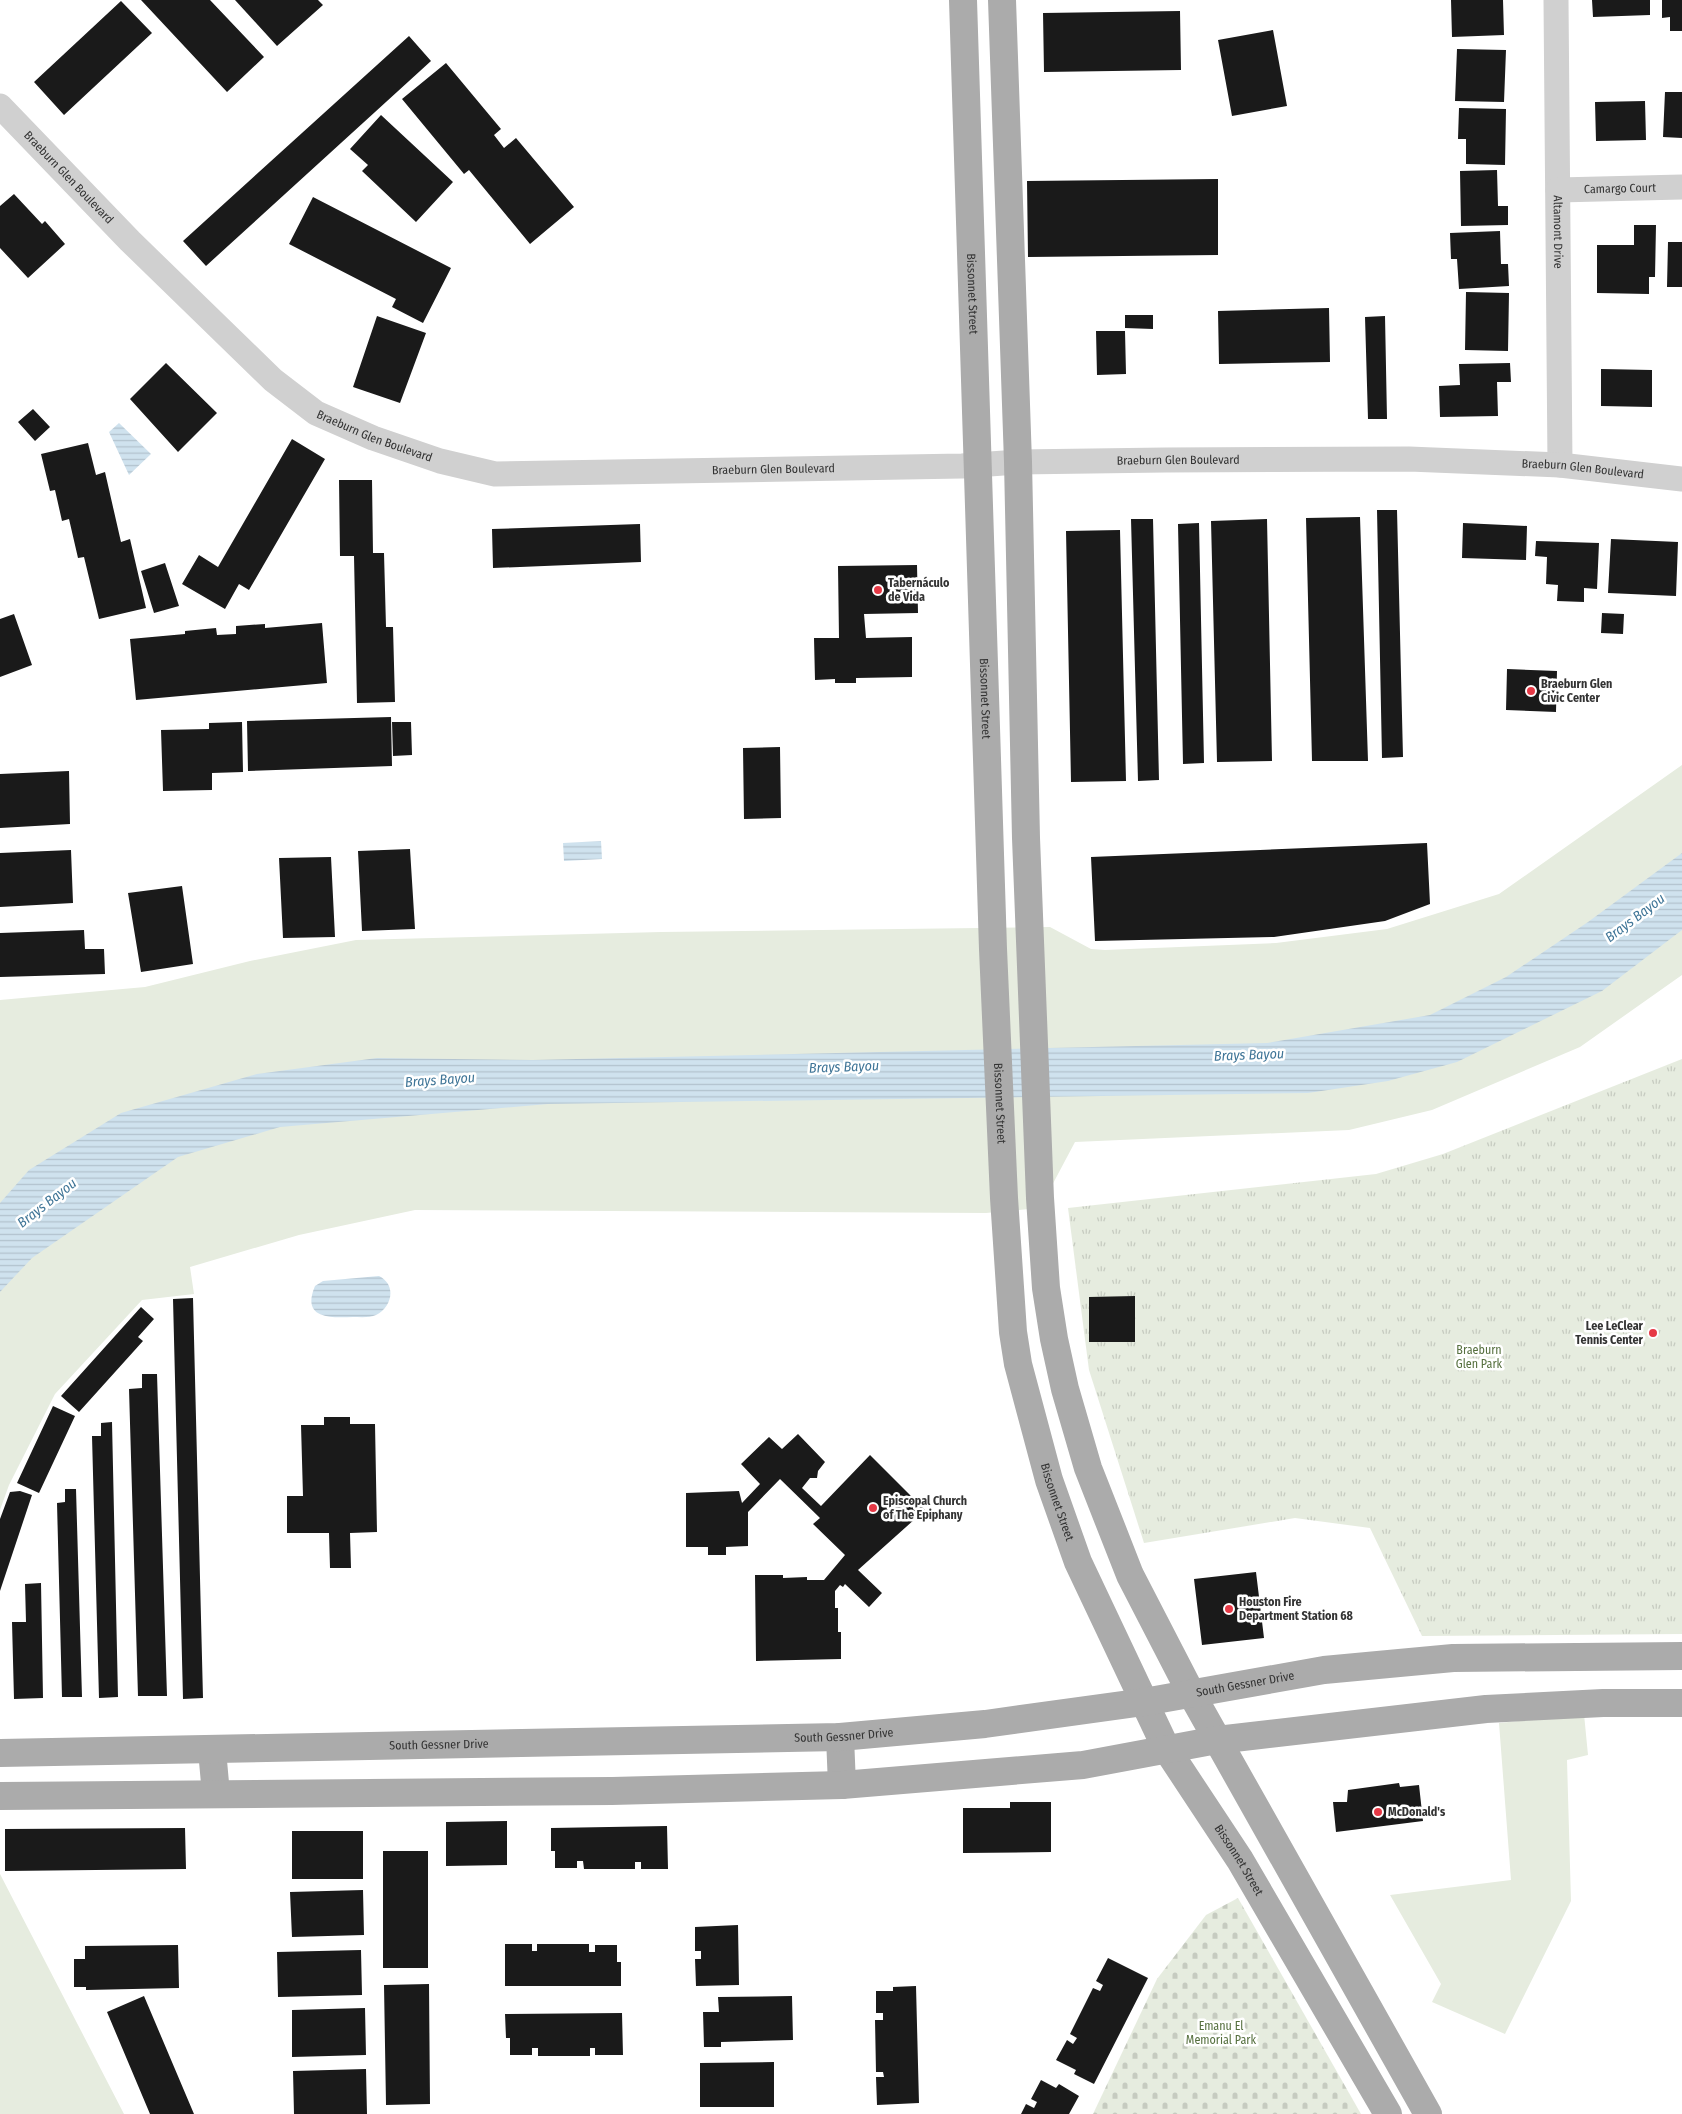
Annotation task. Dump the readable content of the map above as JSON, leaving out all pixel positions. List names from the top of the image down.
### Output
{
  "streets": {
    "main road": ["Bissonnet Street", "South Gessner Drive"],
    "street": ["Braeburn Glen Boulevard", "Camargo Court", "Altamont Drive"]
  },
  "crossings": [
    ["Braeburn Glen Boulevard", "Altamont Drive"],
    ["Braeburn Glen Boulevard", "Bissonnet Street"],
    ["Camargo Court", "Altamont Drive"],
    ["Bissonnet Street", "South Gessner Drive"]
  ],
  "water": ["Brays Bayou"],
  "parks": ["Braeburn Glen Park", "Emanu El Memorial Park"],
  "places": [
    "Tabernáculo de Vida",
    "Braeburn Glen Civic Center",
    "Lee LeClear Tennis Center",
    "Episcopal Church of The Epiphany",
    "Houston Fire Department Station 68",
    "McDonald's"
  ]
}
